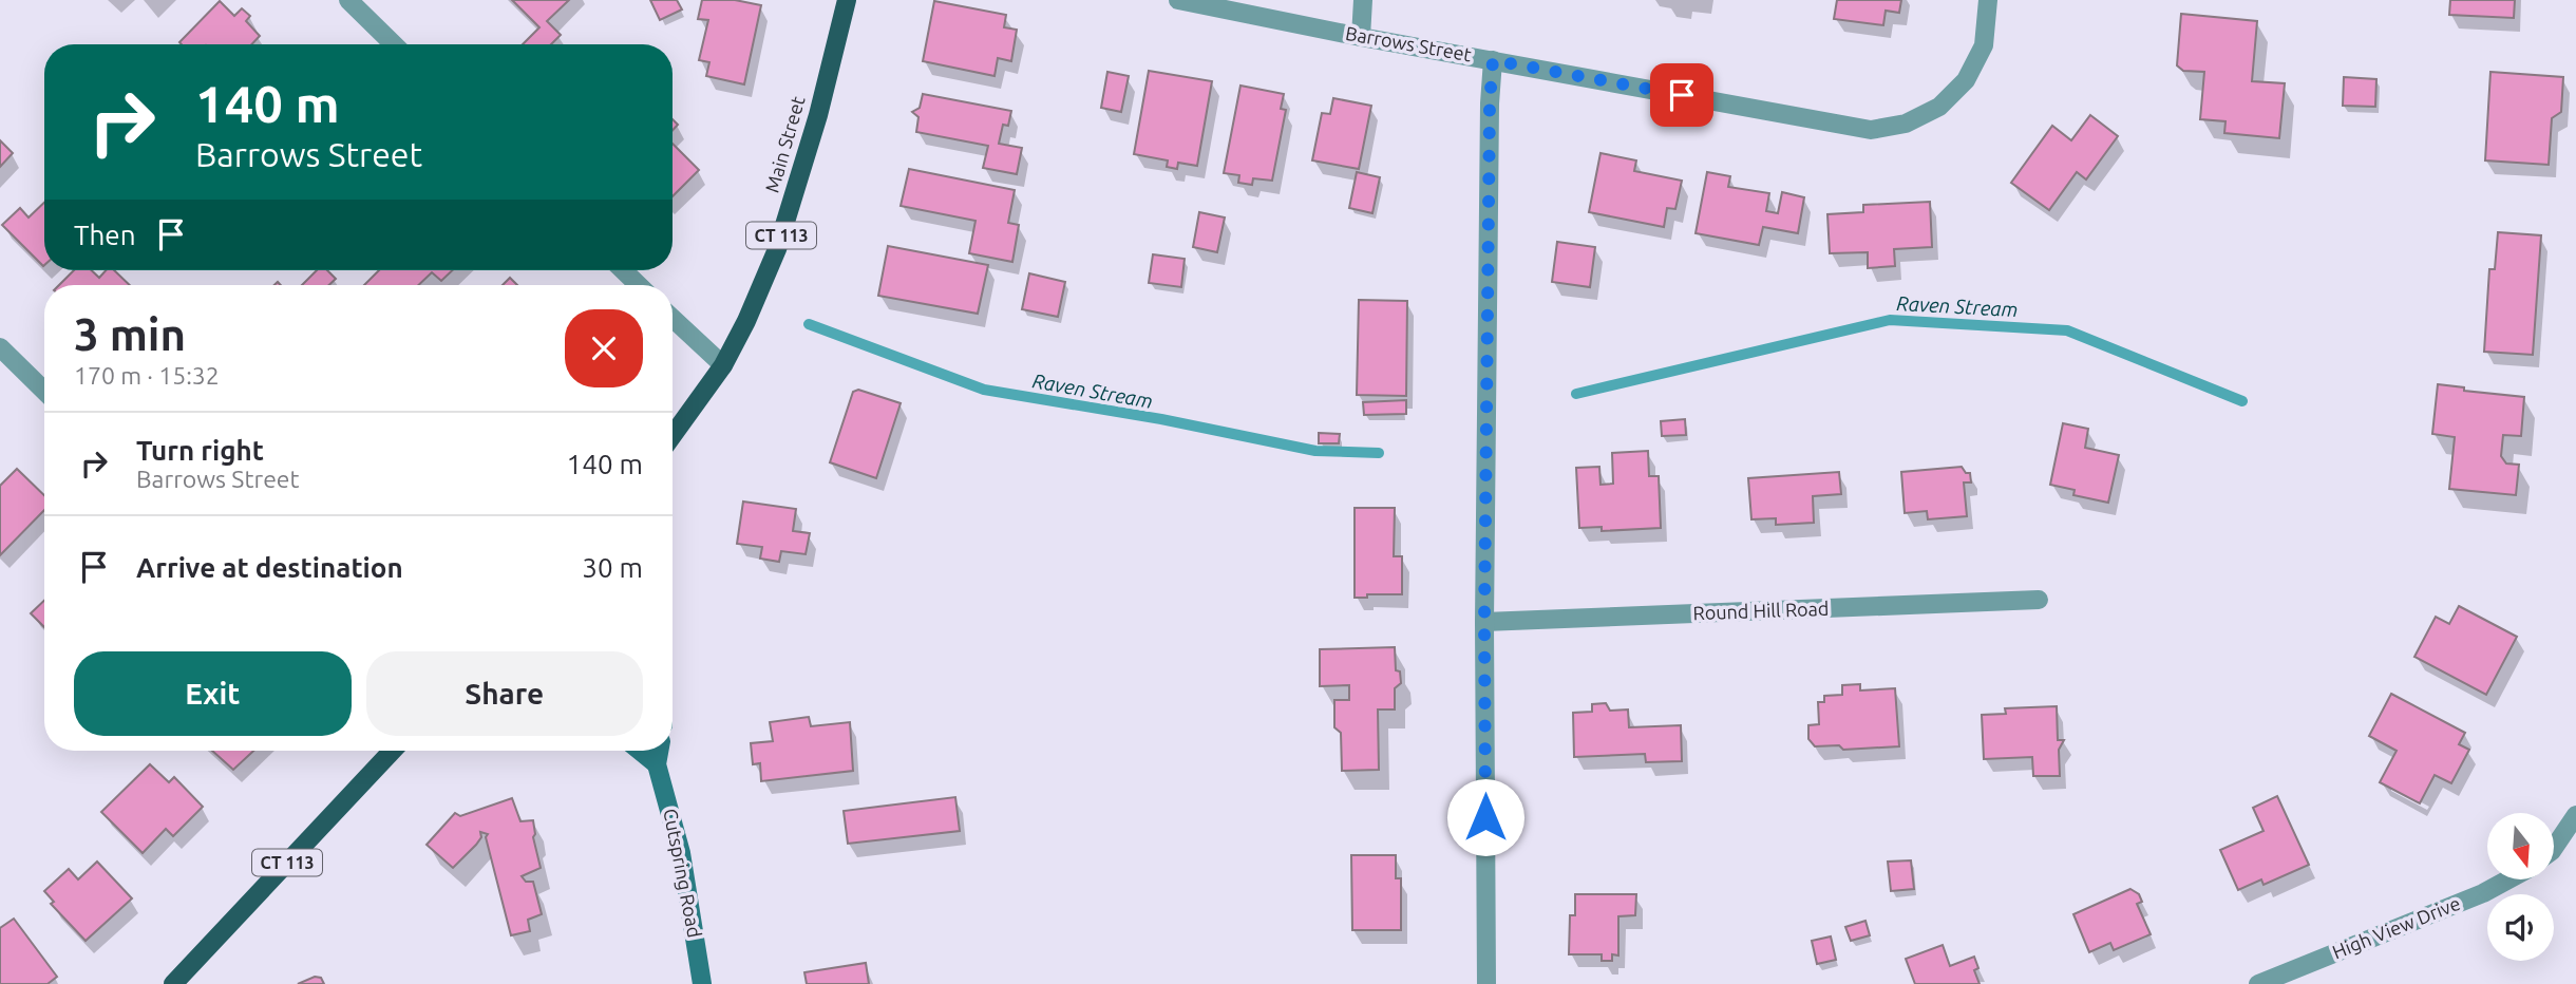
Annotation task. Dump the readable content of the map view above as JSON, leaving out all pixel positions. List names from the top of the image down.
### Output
{
  "streets": {
    "main road": ["Main Street", "CT 113"],
    "street": [
      "Barrows Street",
      "Round Hill Road",
      "Cutspring Road",
      "High View Drive"
    ]
  },
  "water": ["Raven Stream"],
  "north": "bottom",
  "page": {
    "turn": ["140 m", "Barrows Street"],
    "then": "Then",
    "heading": ["3 min", "170 m · 15:32"],
    "list": [
      {
        "name": "Turn right",
        "note": "Barrows Street",
        "value": "140 m"
      },
      {
        "name": "Arrive at destination",
        "value": "30 m"
      }
    ],
    "buttons": ["Exit", "Share"]
  }
}
